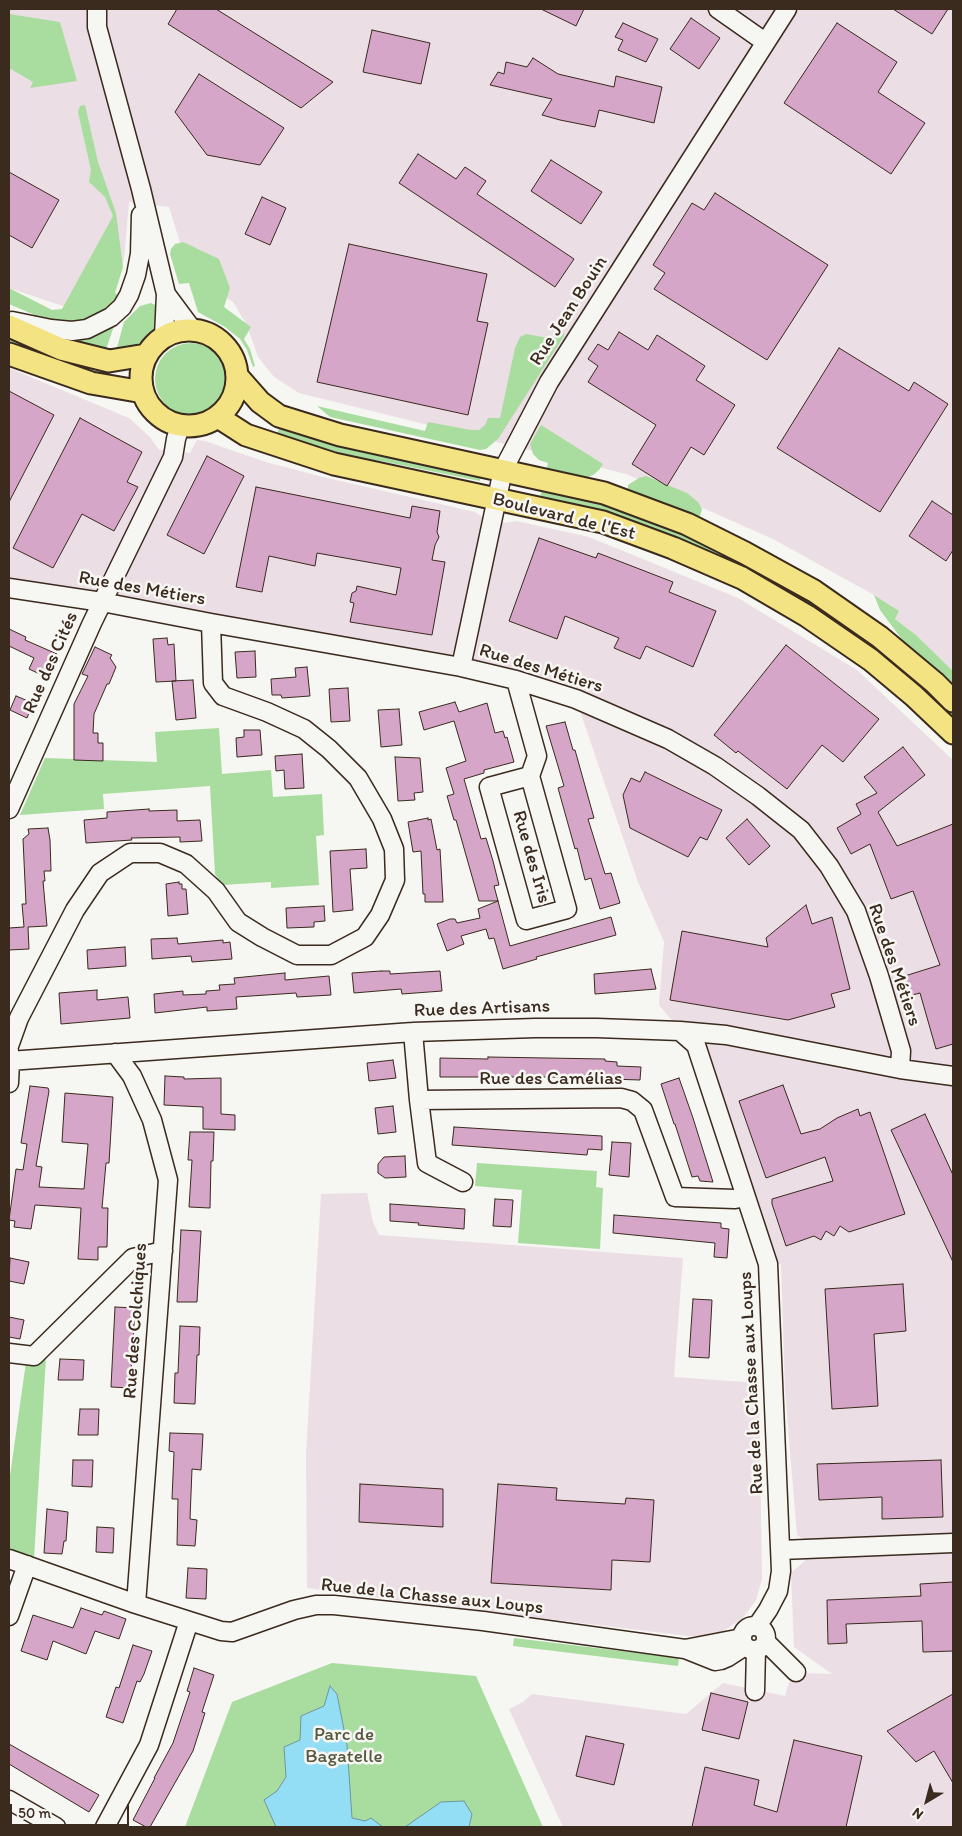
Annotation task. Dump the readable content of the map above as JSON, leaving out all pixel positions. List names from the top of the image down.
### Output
{
  "streets": {
    "main road": ["Boulevard de l'Est"],
    "street": [
      "Rue Jean Bouin",
      "Rue des Métiers",
      "Rue des Cités",
      "Rue des Iris",
      "Rue des Artisans",
      "Rue des Camélias",
      "Rue des Colchiques",
      "Rue de la Chasse aux Loups"
    ]
  },
  "crossings": [
    ["Rue Jean Bouin", "Boulevard de l'Est"],
    ["Rue Jean Bouin", "Rue des Métiers"],
    ["Boulevard de l'Est", "Rue des Cités"],
    ["Rue des Métiers", "Rue des Cités"],
    ["Rue des Métiers", "Rue des Iris"],
    ["Rue des Métiers", "Rue des Artisans"],
    ["Rue des Artisans", "Rue des Colchiques"],
    ["Rue des Artisans", "Rue de la Chasse aux Loups"],
    ["Rue des Camélias", "Rue de la Chasse aux Loups"],
    ["Rue des Colchiques", "Rue de la Chasse aux Loups"]
  ],
  "parks": ["Parc de Bagatelle"],
  "scale_bar": "50 m",
  "north": "bottom left"
}
